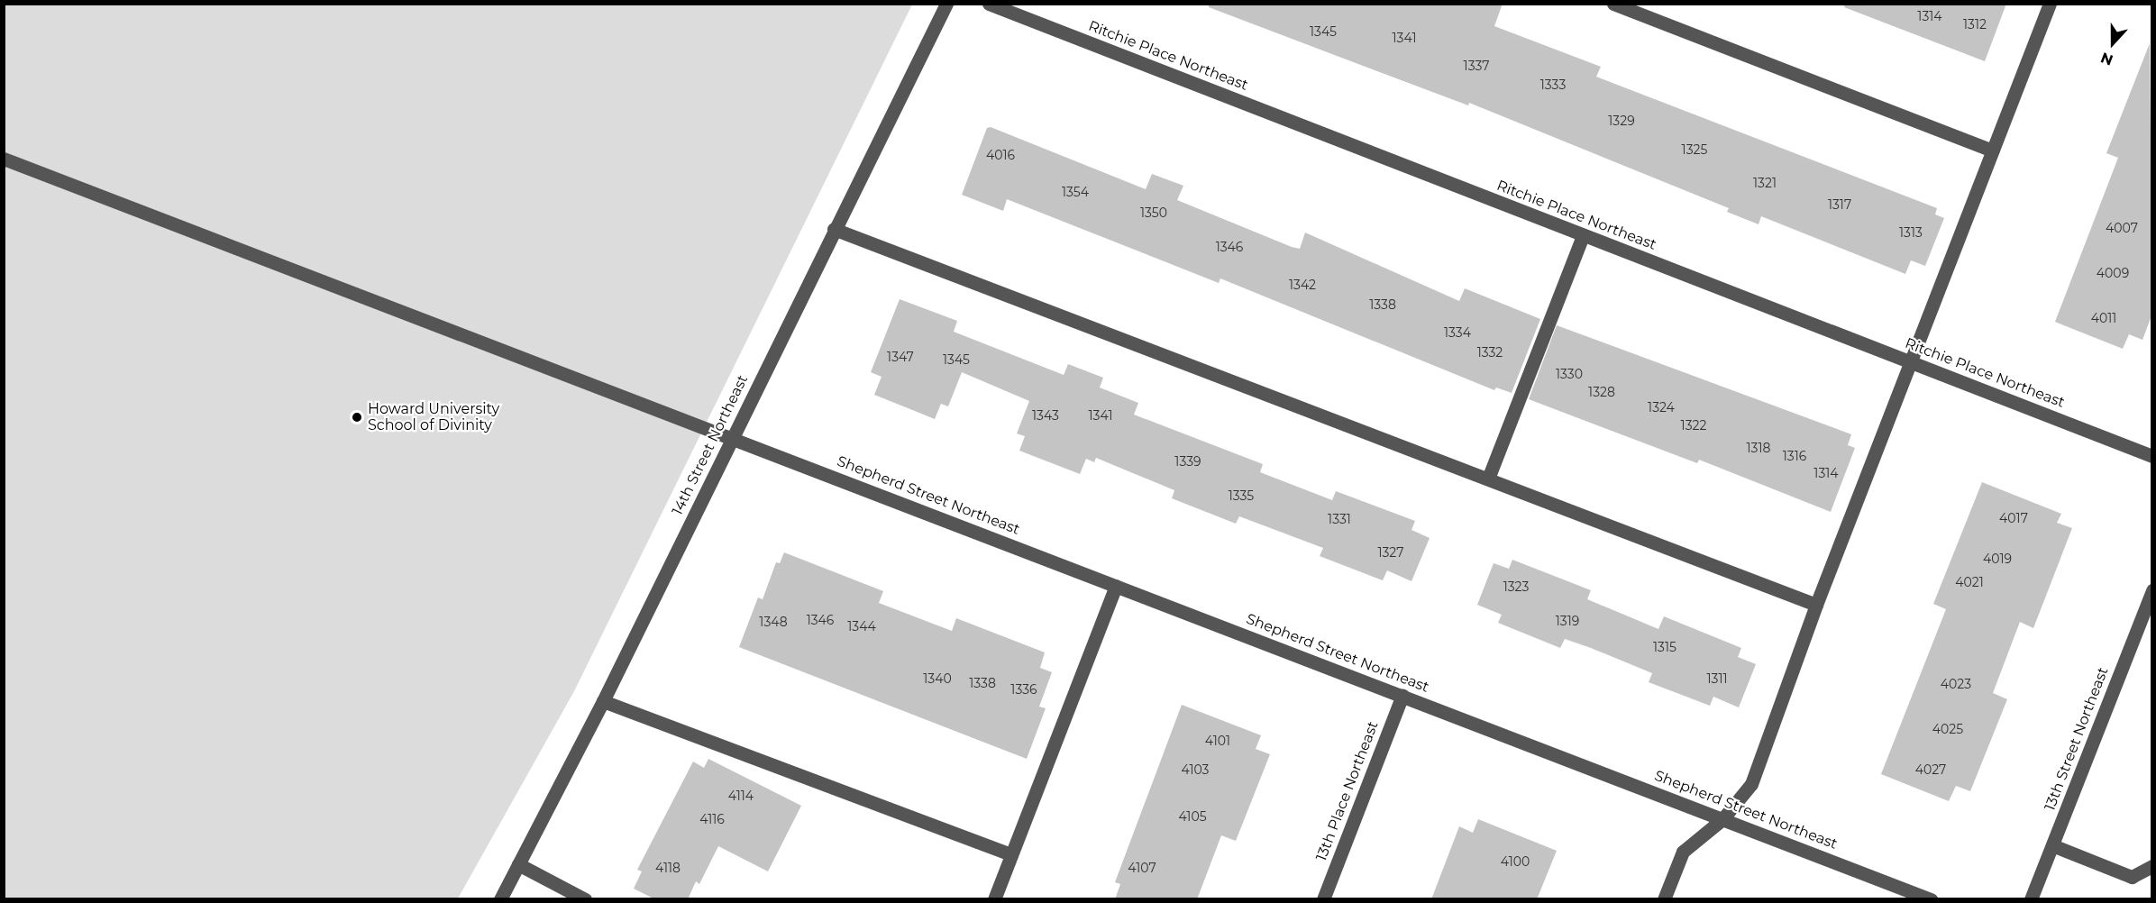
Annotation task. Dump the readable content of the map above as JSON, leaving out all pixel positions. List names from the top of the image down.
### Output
{
  "streets": {
    "street": [
      "Ritchie Place Northeast",
      "14th Street Northeast",
      "Shepherd Street Northeast",
      "13th Street Northeast",
      "13th Place Northeast"
    ]
  },
  "crossings": [
    ["14th Street Northeast", "Shepherd Street Northeast"],
    ["Shepherd Street Northeast", "13th Place Northeast"]
  ],
  "places": ["Howard University School of Divinity"],
  "house_numbers": [
    "1314",
    "1312",
    "1345",
    "1341",
    "1337",
    "1333",
    "1329",
    "1325",
    "4016",
    "1321",
    "1354",
    "1317",
    "1350",
    "4007",
    "1313",
    "1346",
    "4009",
    "1342",
    "1338",
    "4011",
    "1334",
    "1332",
    "1347",
    "1345",
    "1330",
    "1328",
    "1324",
    "1343",
    "1341",
    "1322",
    "1318",
    "1316",
    "1339",
    "1314",
    "1335",
    "4017",
    "1331",
    "1327",
    "4019",
    "4021",
    "1323",
    "1346",
    "1319",
    "1348",
    "1344",
    "1315",
    "1340",
    "1311",
    "1338",
    "4023",
    "1336",
    "4025",
    "4101",
    "4103",
    "4027",
    "4114",
    "4105",
    "4116",
    "4100",
    "4118",
    "4107"
  ],
  "north": "bottom"
}
